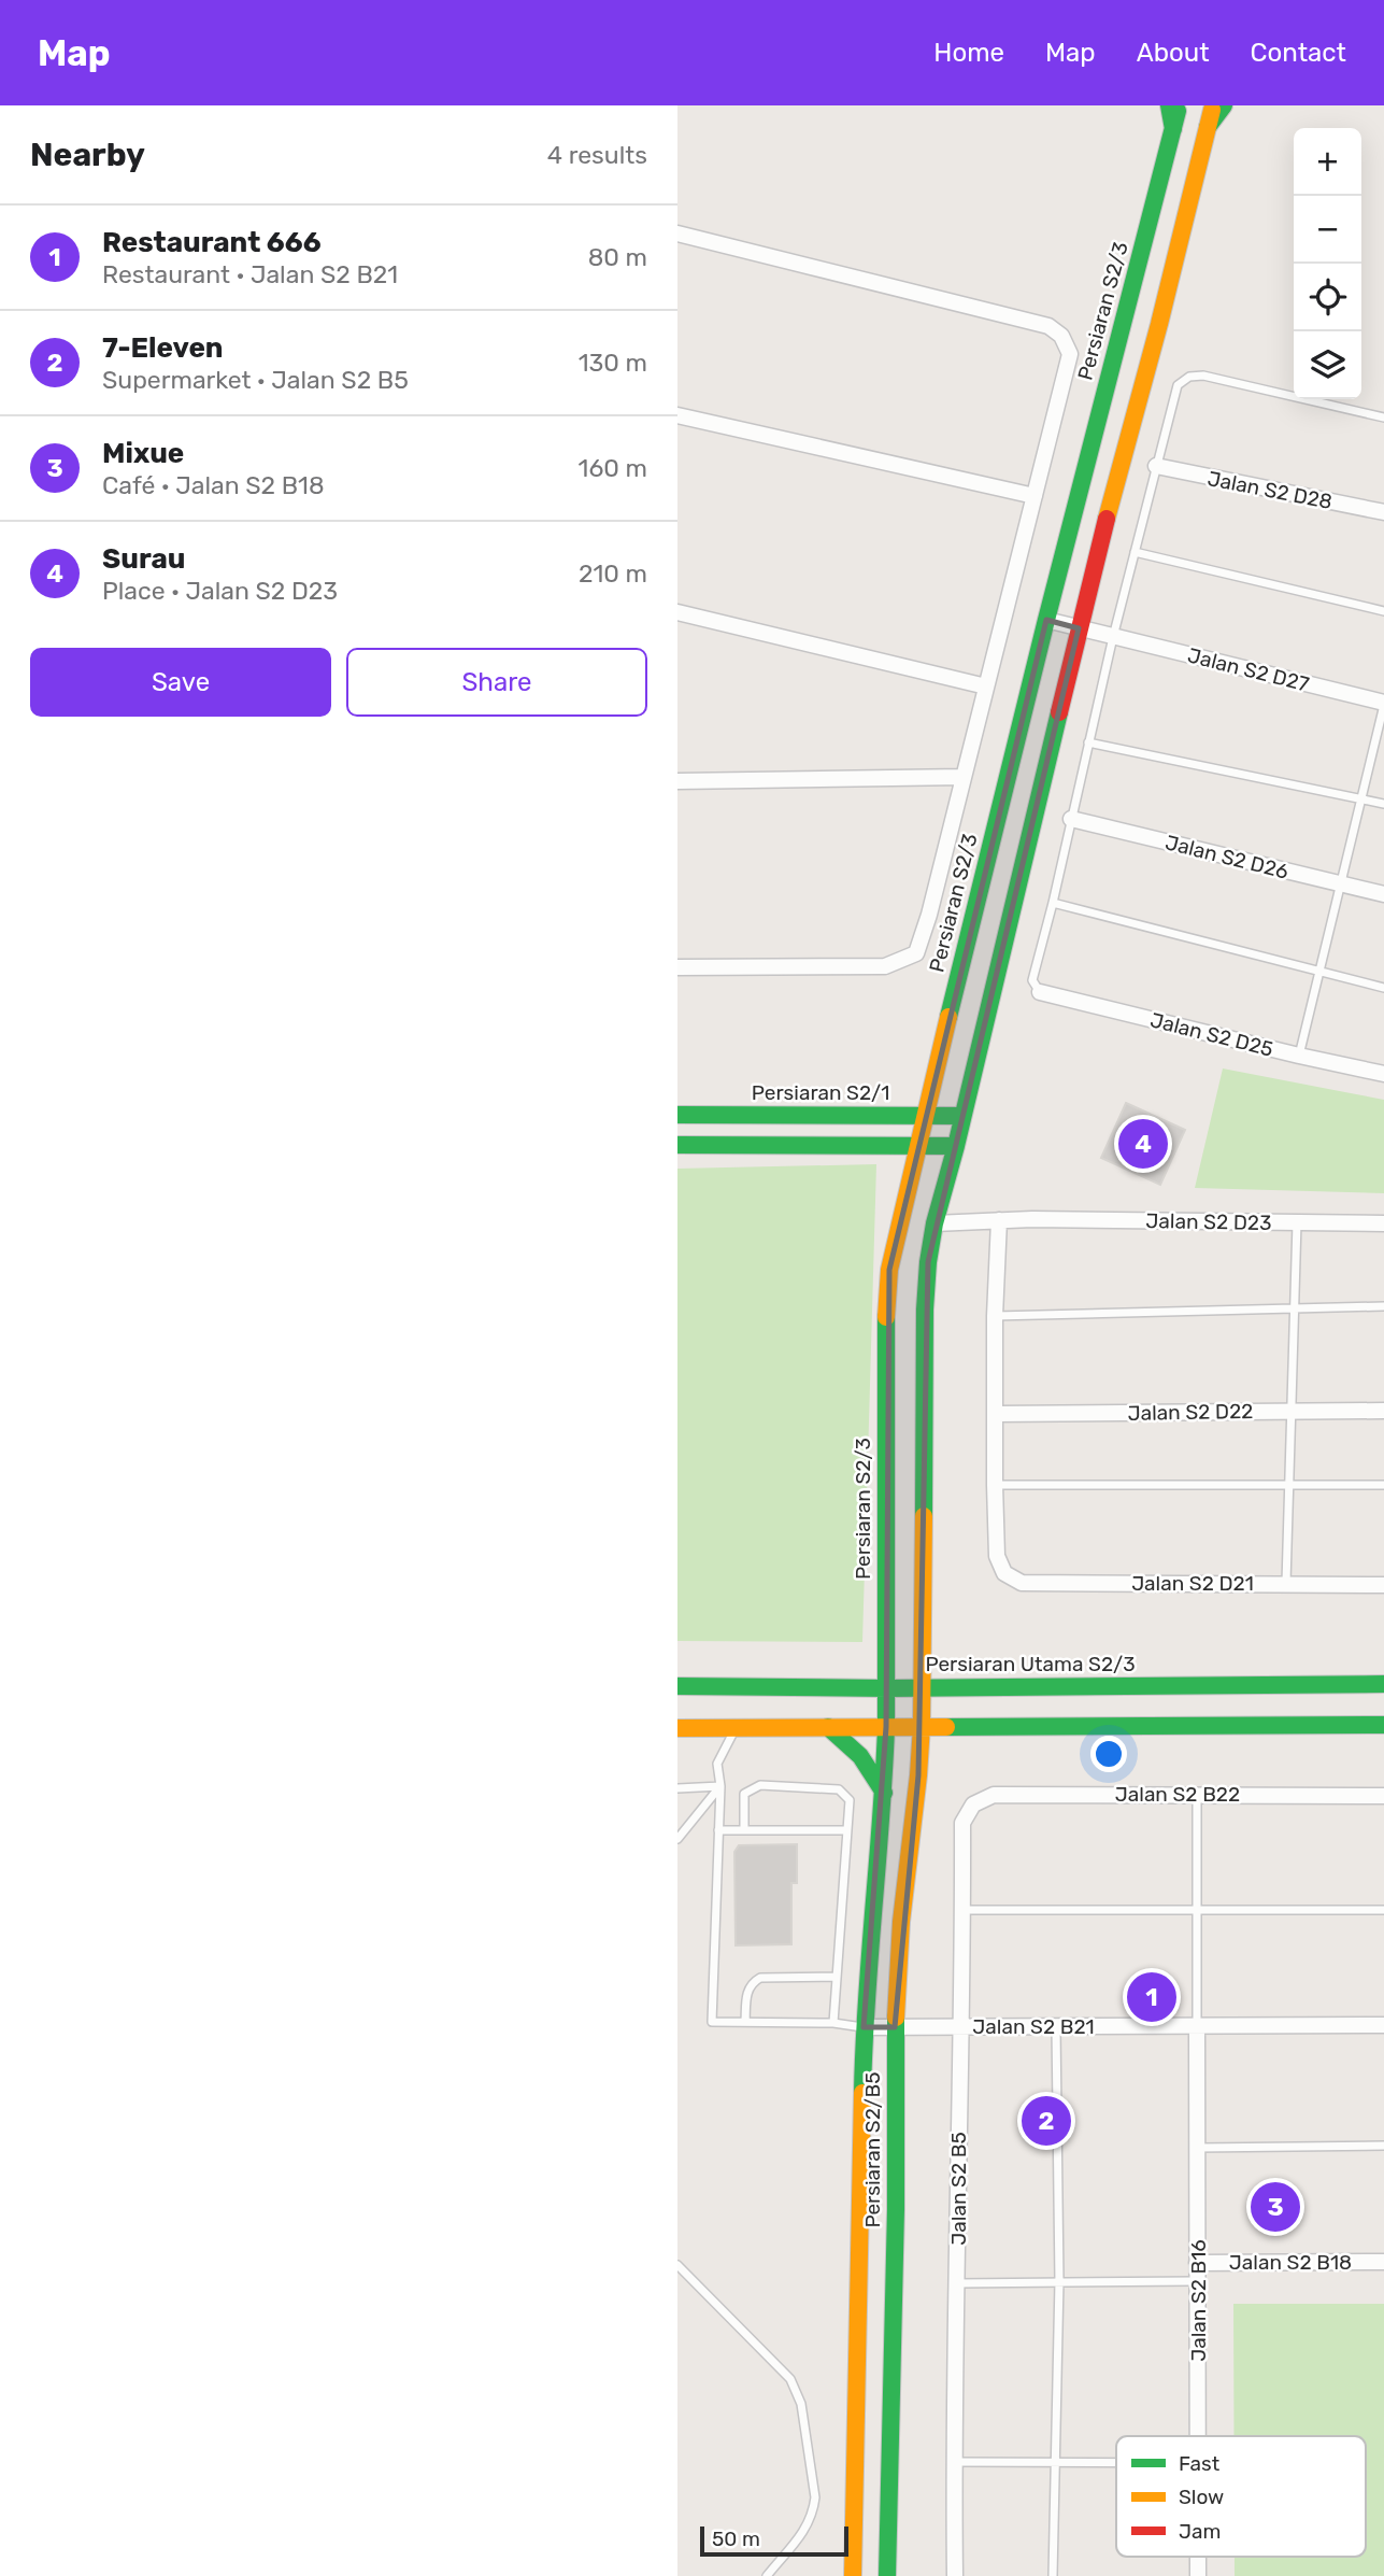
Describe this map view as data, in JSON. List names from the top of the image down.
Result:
{
  "streets": {
    "main road": [
      "Persiaran S2/3",
      "Persiaran S2/1",
      "Persiaran Utama S2/3",
      "Persiaran S2/B5"
    ],
    "street": [
      "Jalan S2 D28",
      "Jalan S2 D27",
      "Jalan S2 D26",
      "Jalan S2 D25",
      "Jalan S2 D23",
      "Jalan S2 D22",
      "Jalan S2 D21",
      "Jalan S2 B22",
      "Jalan S2 B21",
      "Jalan S2 B5",
      "Jalan S2 B18",
      "Jalan S2 B16"
    ]
  },
  "crossings": [
    ["Persiaran S2/3", "Jalan S2 D27"],
    ["Persiaran S2/3", "Persiaran S2/1"],
    ["Persiaran S2/3", "Persiaran Utama S2/3"],
    ["Persiaran S2/3", "Persiaran S2/B5"],
    ["Jalan S2 D27", "Persiaran S2/B5"],
    ["Persiaran S2/1", "Persiaran S2/B5"],
    ["Jalan S2 D23", "Persiaran S2/B5"],
    ["Persiaran Utama S2/3", "Persiaran S2/B5"],
    ["Jalan S2 B22", "Jalan S2 B5"],
    ["Jalan S2 B21", "Persiaran S2/B5"],
    ["Jalan S2 B21", "Jalan S2 B5"],
    ["Jalan S2 B21", "Jalan S2 B16"],
    ["Jalan S2 B18", "Jalan S2 B16"]
  ],
  "legend": ["Fast", "Slow", "Jam"],
  "scale_bar": "50 m",
  "page": {
    "header": "Map",
    "nav": [
      "Home",
      "Map",
      "About",
      "Contact"
    ],
    "heading": ["Nearby", "4 results"],
    "map_buttons": ["+", "−"],
    "list": [
      {
        "mark": "1",
        "name": "Restaurant 666",
        "note": "Restaurant · Jalan S2 B21",
        "value": "80 m"
      },
      {
        "mark": "2",
        "name": "7-Eleven",
        "note": "Supermarket · Jalan S2 B5",
        "value": "130 m"
      },
      {
        "mark": "3",
        "name": "Mixue",
        "note": "Café · Jalan S2 B18",
        "value": "160 m"
      },
      {
        "mark": "4",
        "name": "Surau",
        "note": "Place · Jalan S2 D23",
        "value": "210 m"
      }
    ],
    "buttons": ["Save", "Share"],
    "pins": [
      "4",
      "1",
      "2",
      "3"
    ],
    "scale": "50 m"
  }
}
